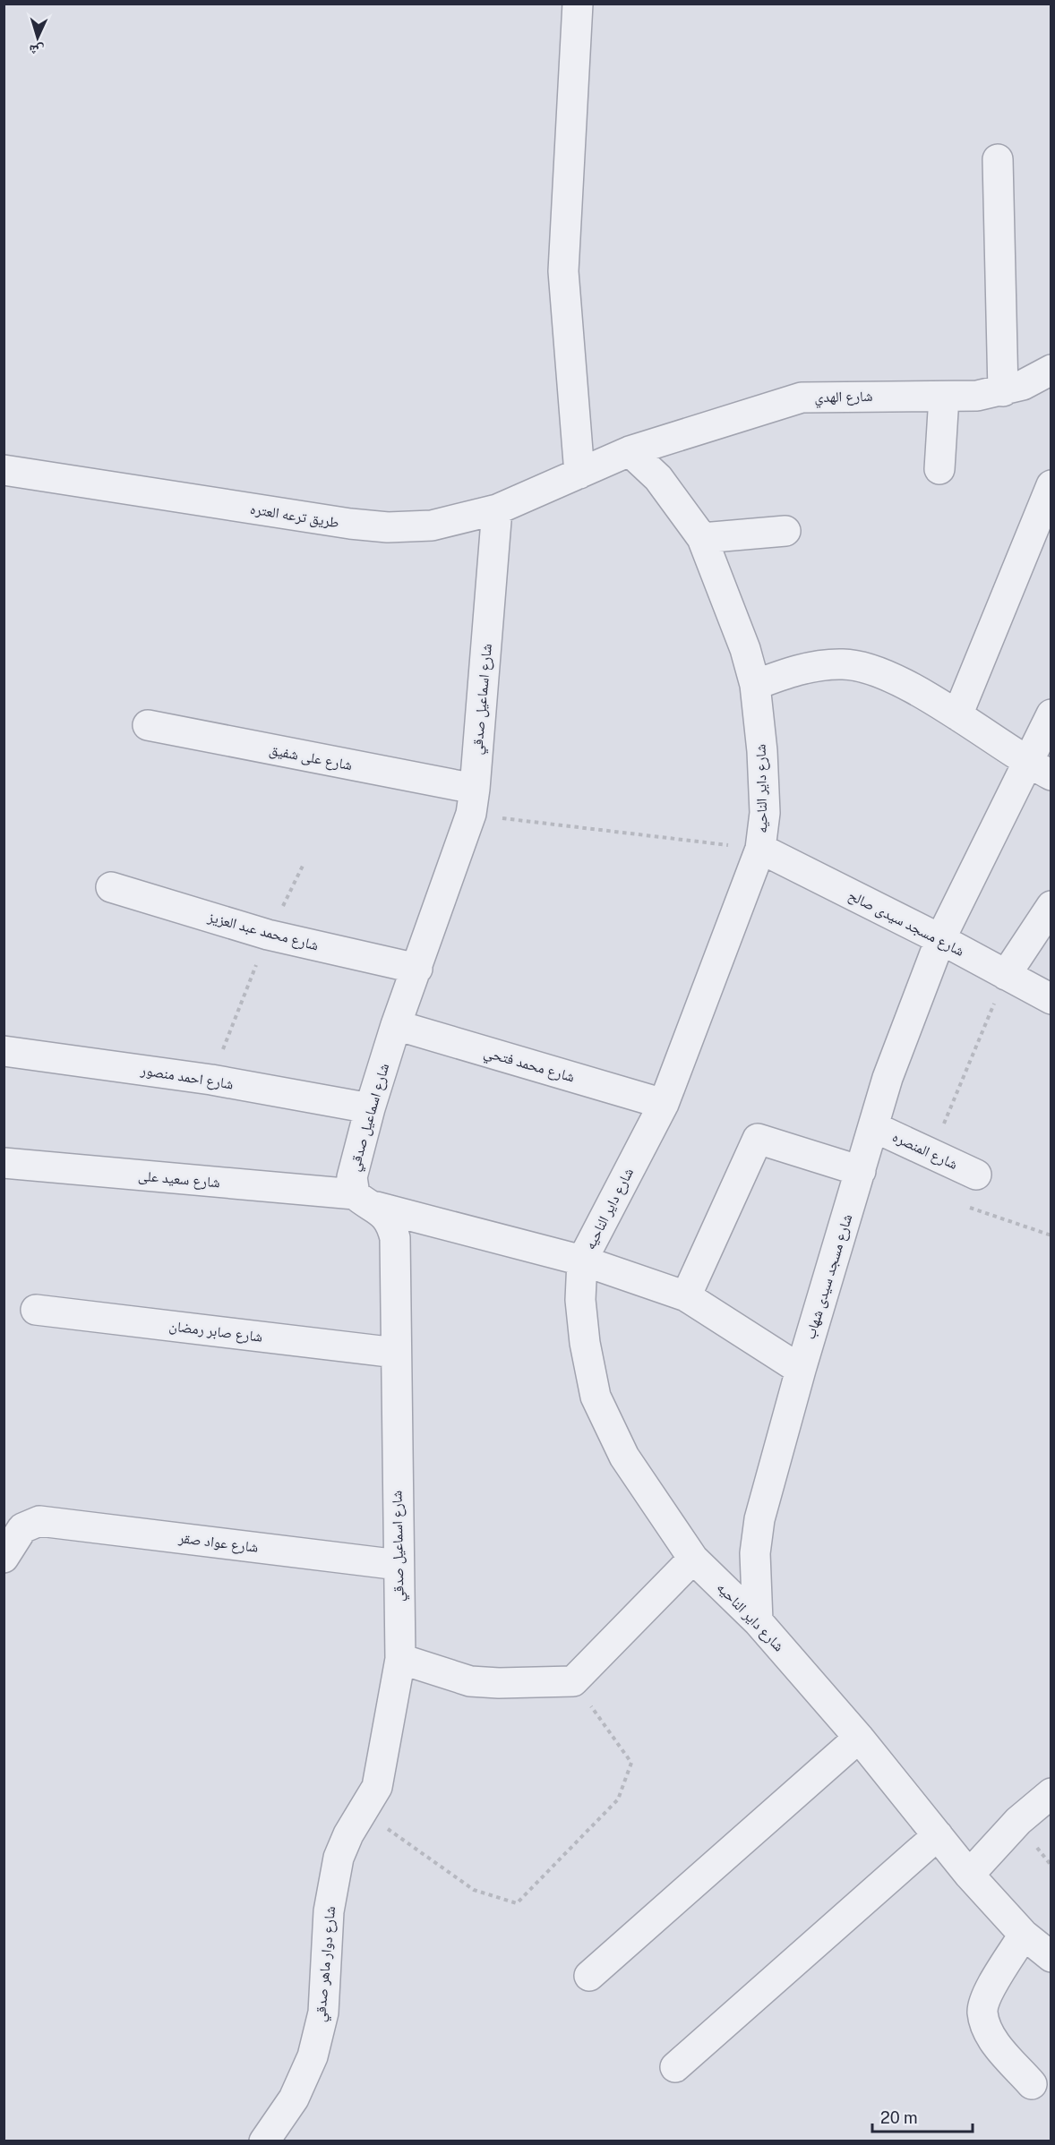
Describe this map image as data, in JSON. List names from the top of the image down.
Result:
{
  "streets": {
    "street": [
      "شارع الهدي",
      "طريق ترعه العتره",
      "شارع اسماعيل صدقي",
      "شارع على شفيق",
      "شارع داير الناحيه",
      "شارع مسجد سيدى صالح",
      "شارع محمد عبد العزيز",
      "شارع محمد فتحي",
      "شارع احمد منصور",
      "شارع المنصره",
      "شارع سعيد على",
      "شارع مسجد سيدى شهاب",
      "شارع صابر رمضان",
      "شارع عواد صقر",
      "شارع دوار ماهر صدقي"
    ]
  },
  "crossings": [
    ["شارع الهدي", "طريق ترعه العتره"],
    ["شارع الهدي", "شارع داير الناحيه"],
    ["طريق ترعه العتره", "شارع اسماعيل صدقي"],
    ["شارع اسماعيل صدقي", "شارع على شفيق"],
    ["شارع اسماعيل صدقي", "شارع محمد عبد العزيز"],
    ["شارع اسماعيل صدقي", "شارع محمد فتحي"],
    ["شارع اسماعيل صدقي", "شارع احمد منصور"],
    ["شارع اسماعيل صدقي", "شارع سعيد على"],
    ["شارع اسماعيل صدقي", "شارع صابر رمضان"],
    ["شارع اسماعيل صدقي", "شارع عواد صقر"],
    ["شارع اسماعيل صدقي", "شارع دوار ماهر صدقي"],
    ["شارع داير الناحيه", "شارع مسجد سيدى صالح"],
    ["شارع داير الناحيه", "شارع محمد فتحي"],
    ["شارع داير الناحيه", "شارع سعيد على"],
    ["شارع داير الناحيه", "شارع مسجد سيدى شهاب"],
    ["شارع مسجد سيدى صالح", "شارع مسجد سيدى شهاب"],
    ["شارع المنصره", "شارع مسجد سيدى شهاب"],
    ["شارع سعيد على", "شارع مسجد سيدى شهاب"]
  ],
  "scale_bar": "20 m",
  "north": "bottom"
}
